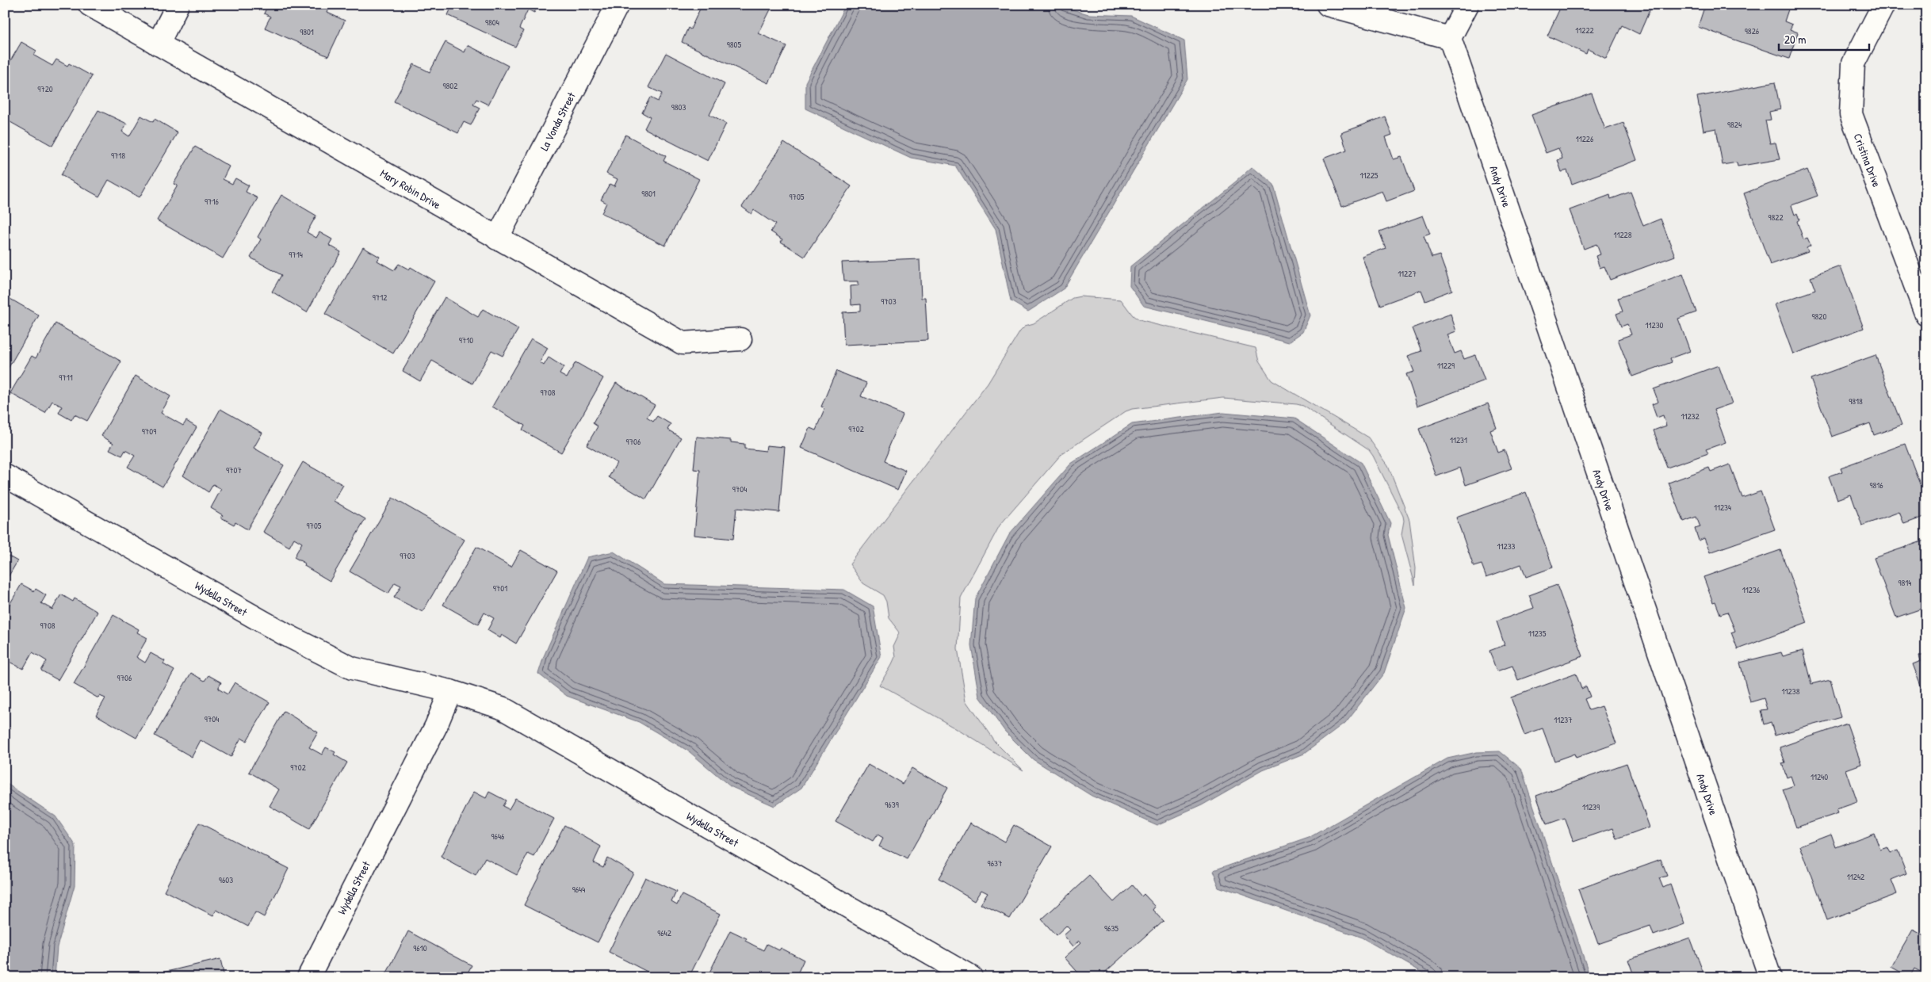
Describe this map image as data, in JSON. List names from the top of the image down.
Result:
{
  "streets": {
    "street": [
      "La Vonda Street",
      "Cristina Drive",
      "Andy Drive",
      "Mary Robin Drive",
      "Wydella Street"
    ]
  },
  "crossings": [
    ["La Vonda Street", "Mary Robin Drive"]
  ],
  "house_numbers": [
    "9804",
    "11222",
    "9826",
    "9801",
    "9805",
    "9802",
    "9720",
    "9803",
    "9824",
    "11226",
    "9718",
    "11225",
    "9801",
    "9705",
    "9716",
    "9822",
    "11228",
    "9714",
    "11227",
    "9712",
    "9703",
    "9820",
    "11230",
    "9710",
    "11229",
    "9711",
    "9708",
    "9818",
    "11232",
    "9702",
    "9709",
    "11231",
    "9706",
    "9707",
    "9816",
    "9704",
    "11234",
    "9705",
    "11233",
    "9703",
    "9814",
    "9701",
    "11236",
    "9708",
    "11235",
    "9706",
    "11238",
    "9704",
    "11237",
    "9702",
    "11240",
    "9639",
    "11239",
    "9646",
    "9637",
    "11242",
    "9603",
    "9644",
    "9635",
    "9642",
    "9610"
  ],
  "scale_bar": "20 m"
}
